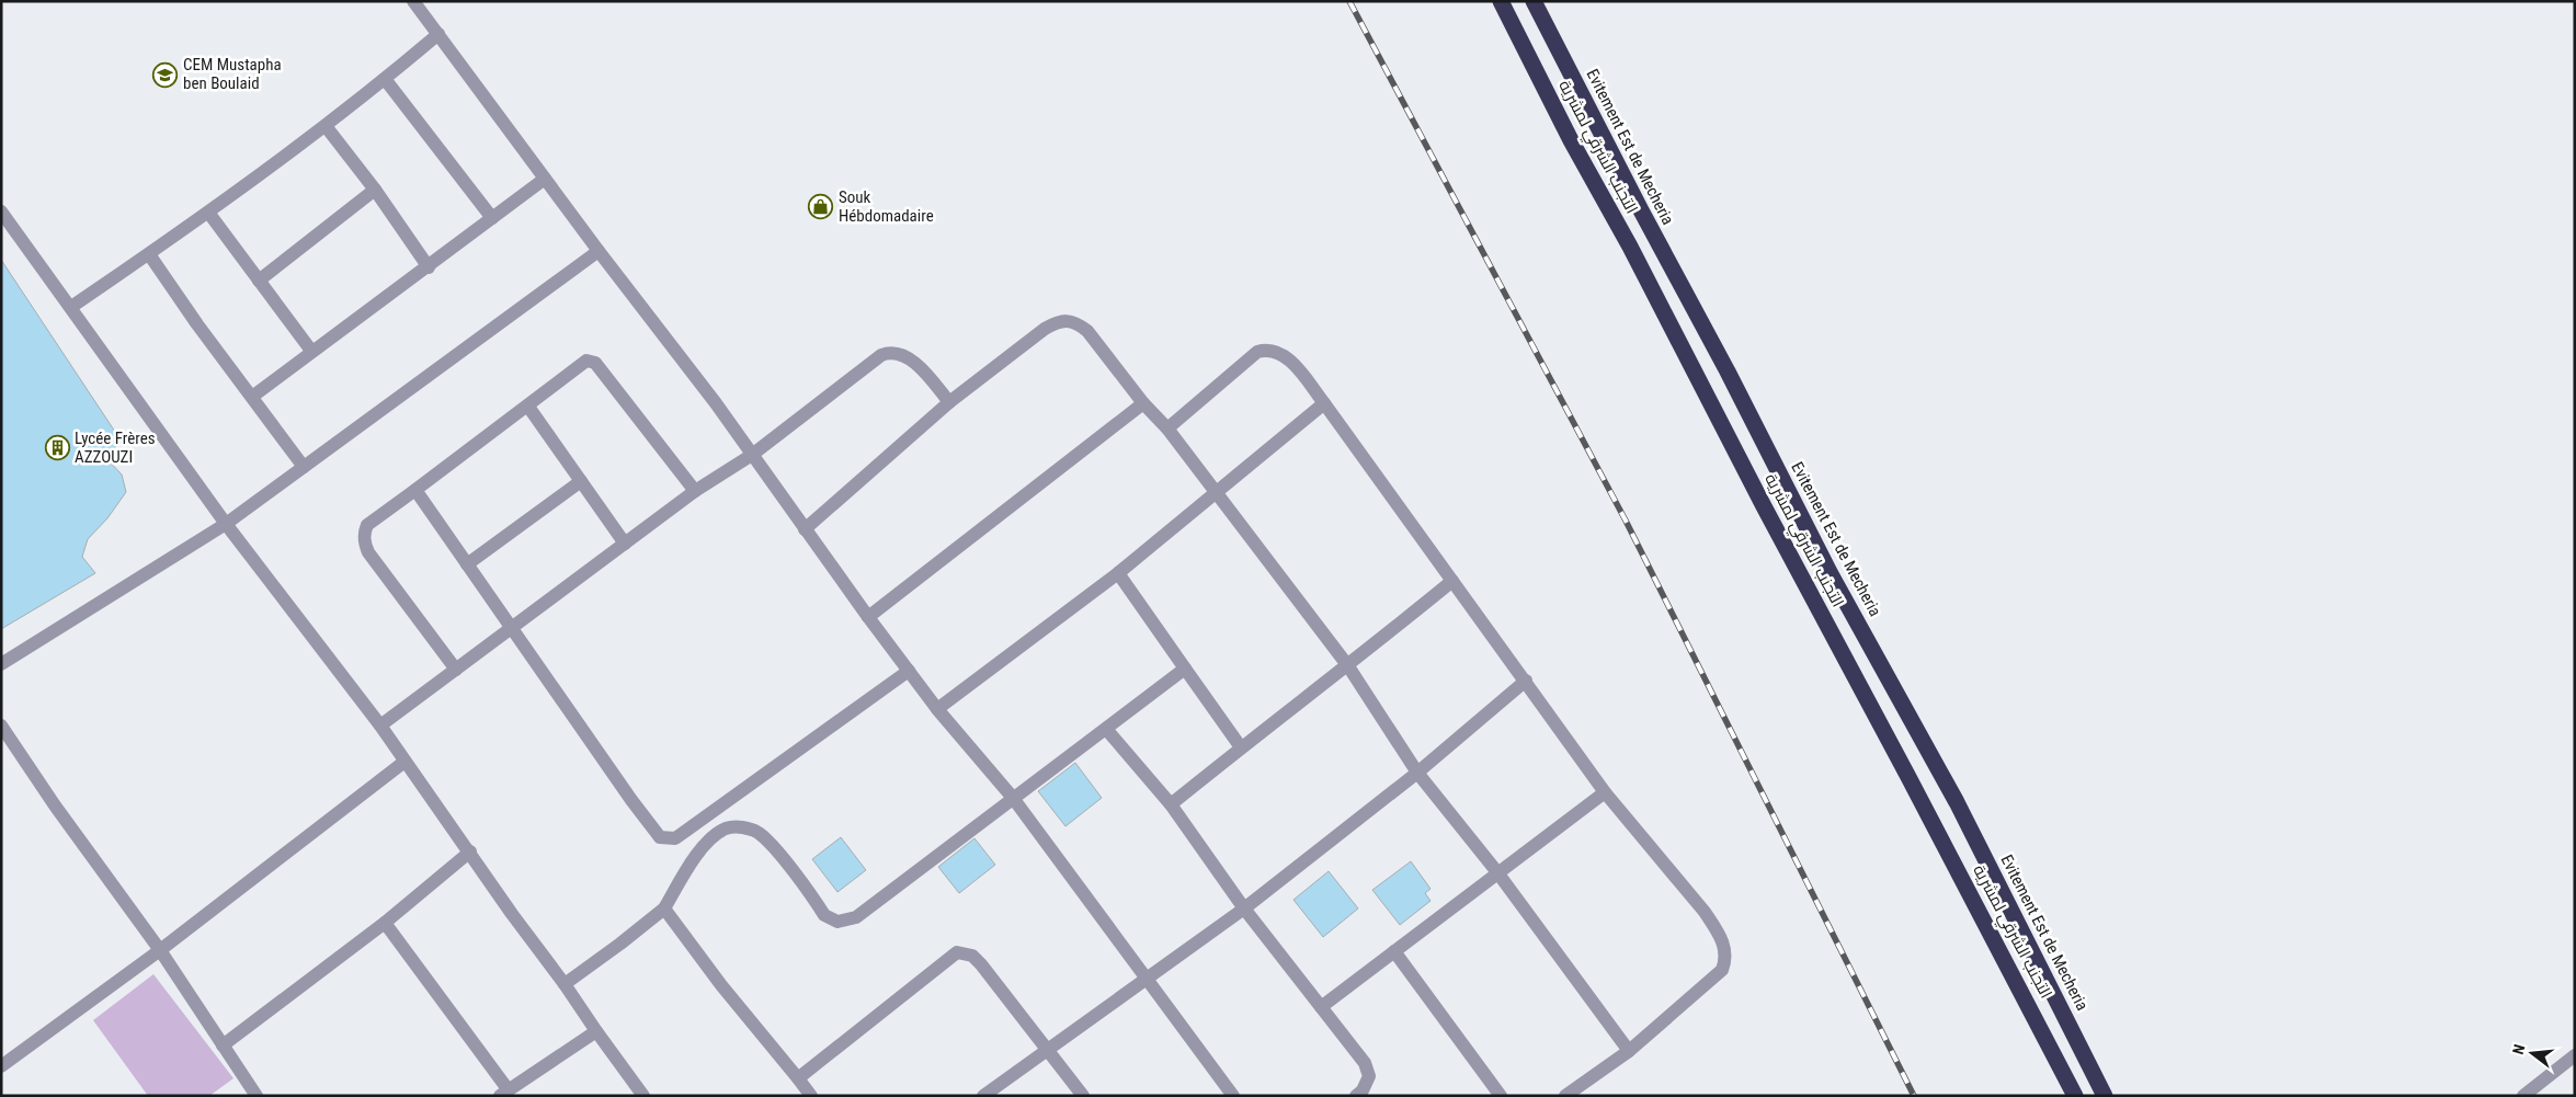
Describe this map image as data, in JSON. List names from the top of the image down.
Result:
{
  "streets": {
    "highway": ["التجنب الشرقي لمشرية", "Evitement Est de Mecheria"]
  },
  "places": {
    "school or university": ["CEM Mustapha ben Boulaid"],
    "shop": ["Souk Hébdomadaire"],
    "building": ["Lycée Frères AZZOUZI"]
  },
  "north": "left"
}
